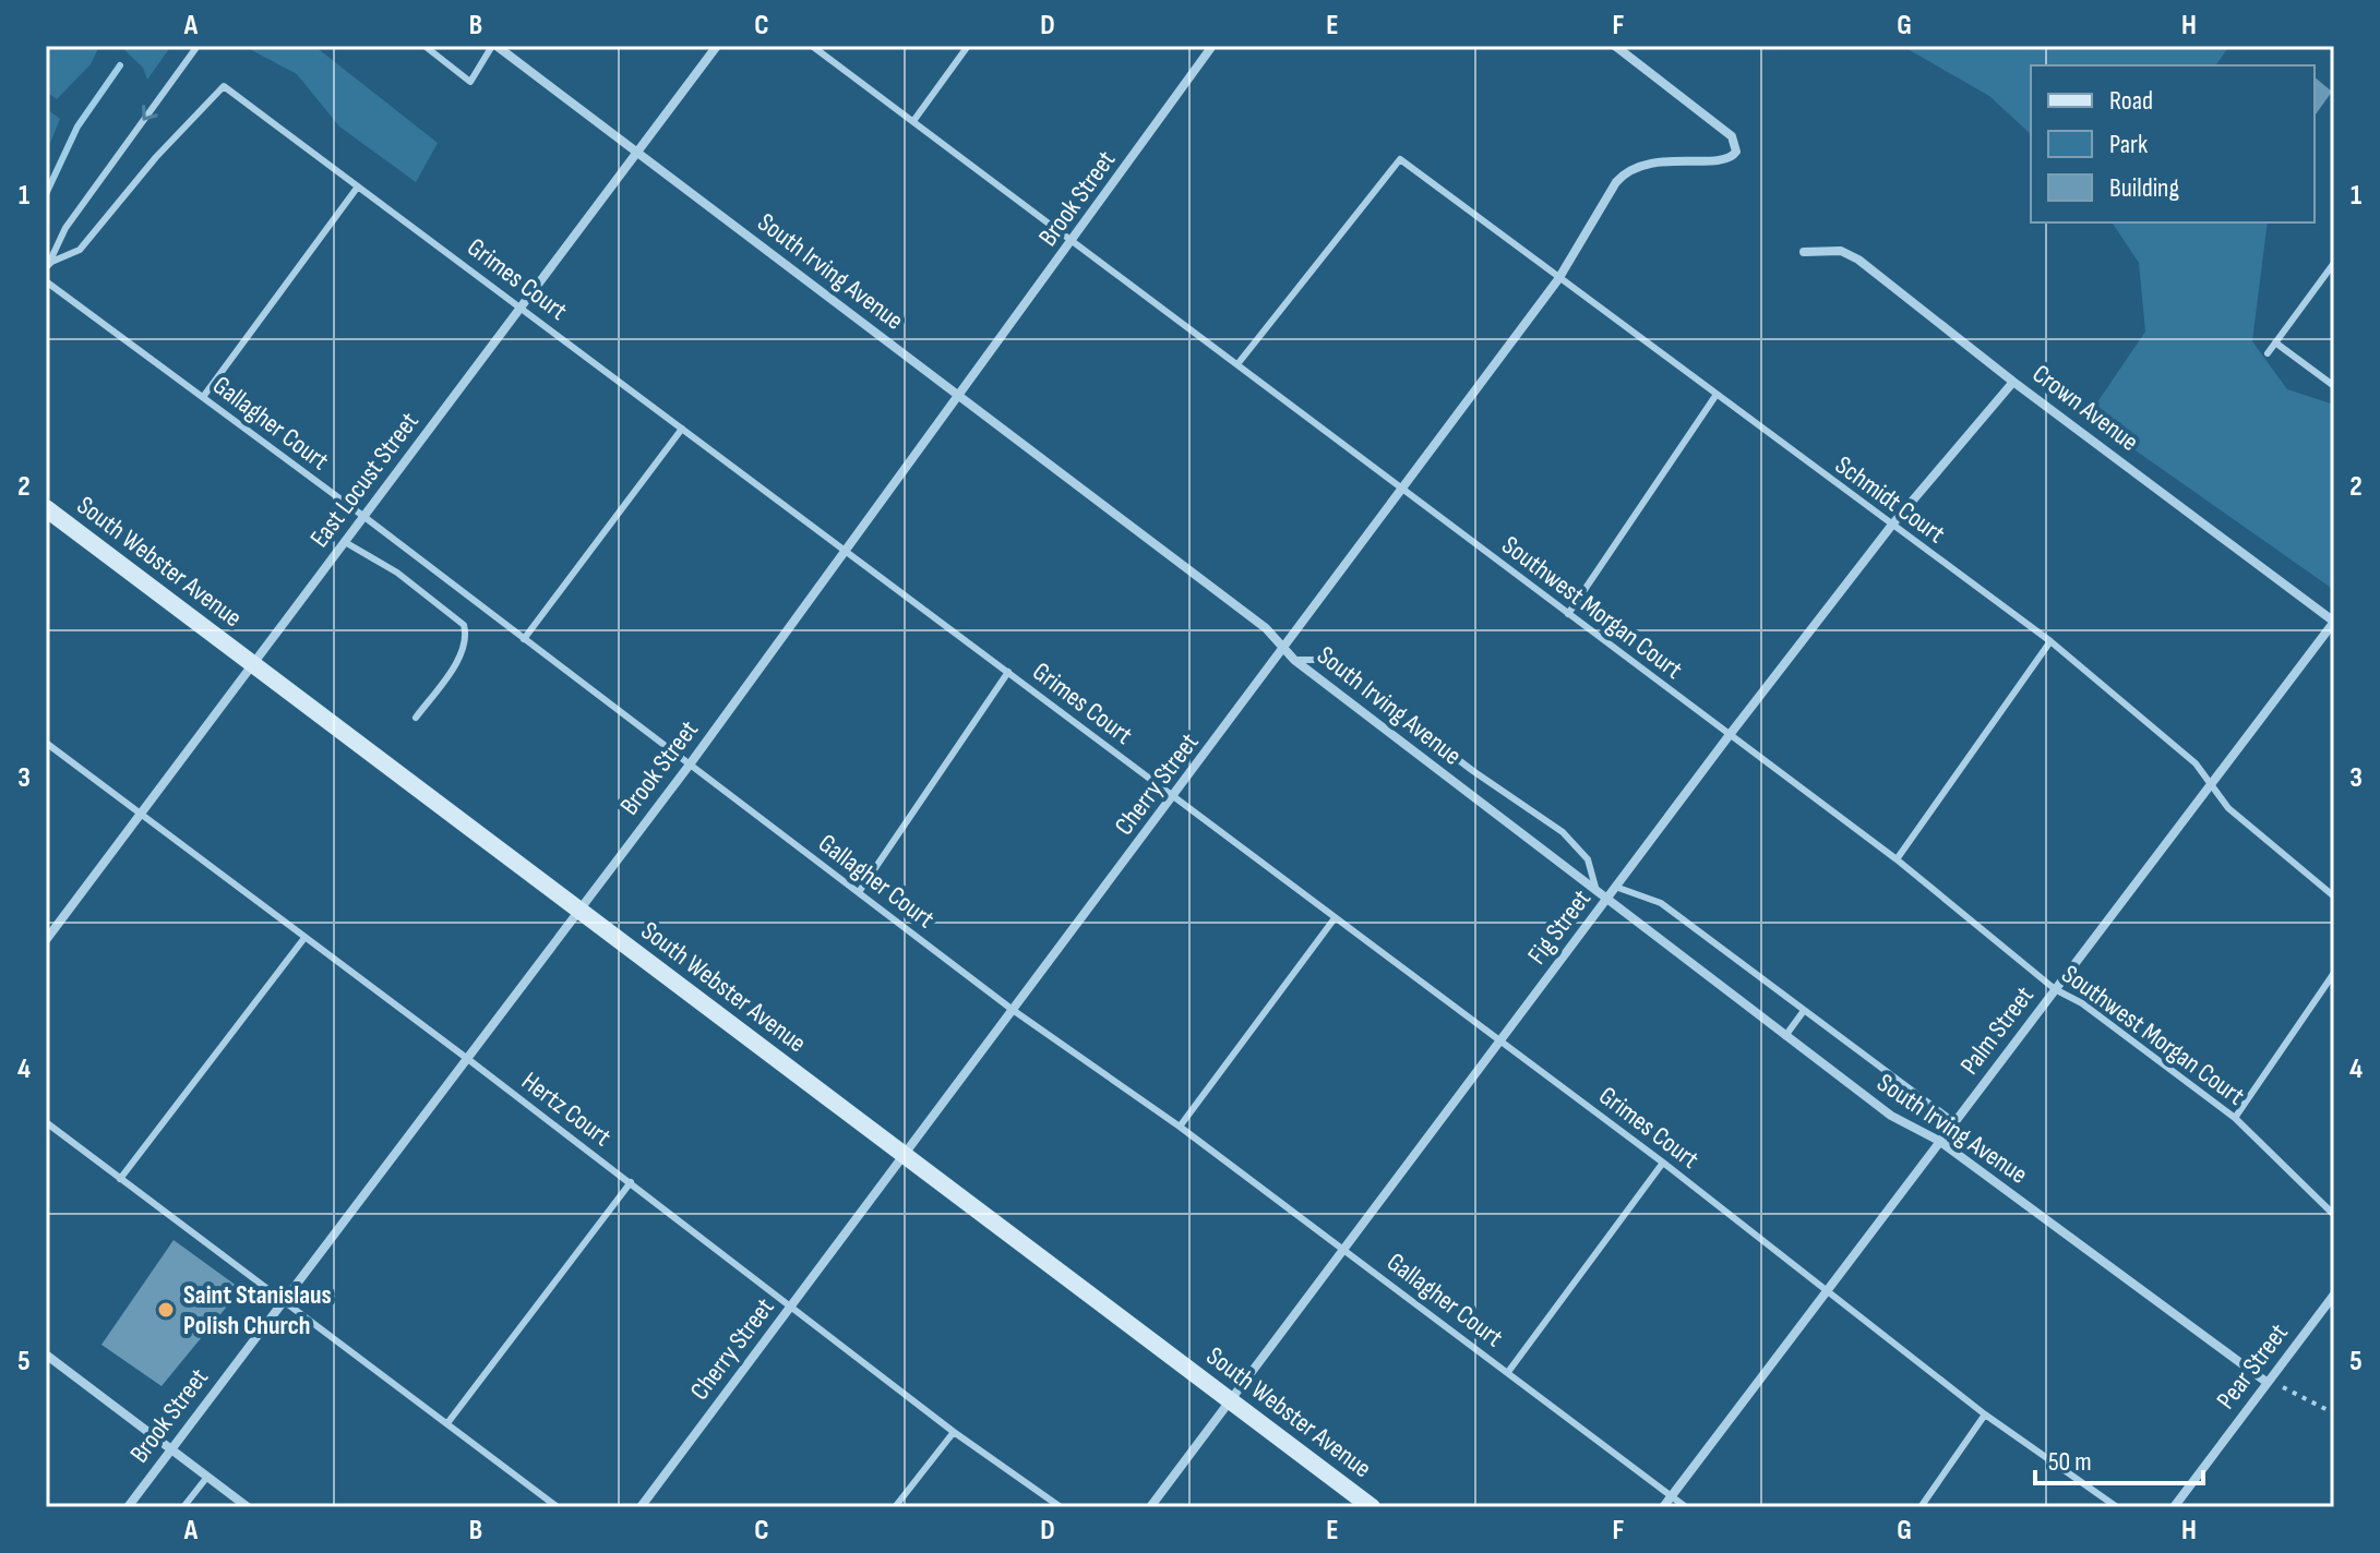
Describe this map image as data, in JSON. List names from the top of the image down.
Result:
{
  "streets": {
    "street": [
      "Brook Street",
      "South Irving Avenue",
      "Crown Avenue",
      "East Locust Street",
      "South Webster Avenue",
      "Cherry Street",
      "Fig Street",
      "Palm Street",
      "Pear Street"
    ],
    "lane": [
      "Grimes Court",
      "Gallagher Court",
      "Schmidt Court",
      "Southwest Morgan Court",
      "Hertz Court"
    ]
  },
  "crossings": [
    ["Brook Street", "South Irving Avenue"],
    ["Brook Street", "Grimes Court"],
    ["Brook Street", "Gallagher Court"],
    ["Brook Street", "South Webster Avenue"],
    ["Brook Street", "Southwest Morgan Court"],
    ["Brook Street", "Hertz Court"],
    ["South Irving Avenue", "East Locust Street"],
    ["South Irving Avenue", "Cherry Street"],
    ["South Irving Avenue", "Fig Street"],
    ["South Irving Avenue", "Palm Street"],
    ["South Irving Avenue", "Pear Street"],
    ["Grimes Court", "East Locust Street"],
    ["Grimes Court", "Cherry Street"],
    ["Grimes Court", "Fig Street"],
    ["Grimes Court", "Palm Street"],
    ["Crown Avenue", "Fig Street"],
    ["Crown Avenue", "Palm Street"],
    ["Gallagher Court", "East Locust Street"],
    ["Gallagher Court", "Cherry Street"],
    ["Gallagher Court", "Fig Street"],
    ["Gallagher Court", "Palm Street"],
    ["East Locust Street", "South Webster Avenue"],
    ["East Locust Street", "Hertz Court"],
    ["Schmidt Court", "Southwest Morgan Court"],
    ["Schmidt Court", "Cherry Street"],
    ["Schmidt Court", "Fig Street"],
    ["Schmidt Court", "Palm Street"],
    ["South Webster Avenue", "Cherry Street"],
    ["South Webster Avenue", "Fig Street"],
    ["Southwest Morgan Court", "Cherry Street"],
    ["Southwest Morgan Court", "Fig Street"],
    ["Southwest Morgan Court", "Palm Street"],
    ["Cherry Street", "Hertz Court"]
  ],
  "places": ["Saint Stanislaus Polish Church"],
  "legend": ["Road", "Park", "Building"],
  "scale_bar": "50 m",
  "grid": {
    "columns": [
      "A",
      "B",
      "C",
      "D",
      "E",
      "F",
      "G",
      "H"
    ],
    "rows": [
      "1",
      "2",
      "3",
      "4",
      "5"
    ]
  }
}
